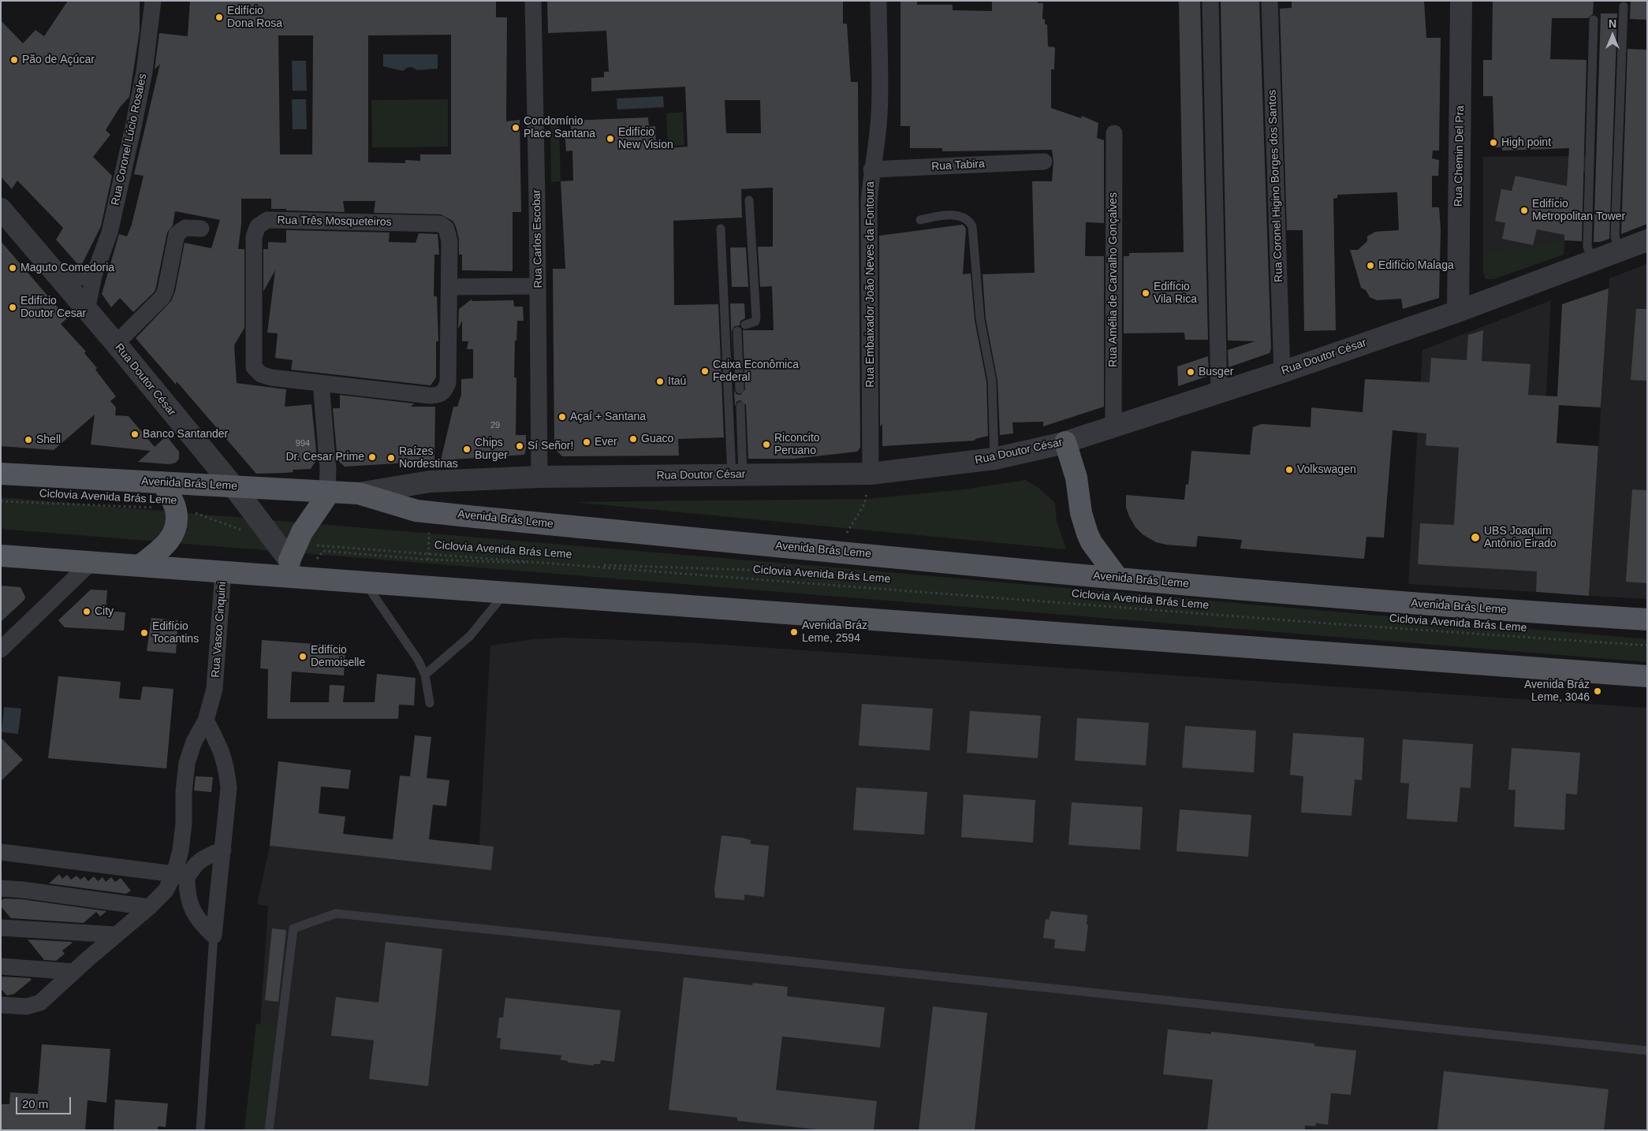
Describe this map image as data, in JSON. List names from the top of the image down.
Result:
{
  "streets": {
    "main road": ["Avenida Brás Leme"],
    "street": [
      "Rua Coronel Lúcio Rosales",
      "Rua Chemin Del Pra",
      "Rua Tabira",
      "Rua Coronel Higino Borges dos Santos",
      "Rua Três Mosqueteiros",
      "Rua Carlos Escobar",
      "Rua Amélia de Carvalho Gonçalves",
      "Rua Embaixador João Neves da Fontoura",
      "Rua Doutor César",
      "Rua Vasco Cinquini"
    ],
    "path": ["Ciclovia Avenida Brás Leme"]
  },
  "crossings": [
    ["Rua Coronel Lúcio Rosales", "Rua Doutor César"],
    ["Rua Chemin Del Pra", "Rua Doutor César"],
    ["Rua Tabira", "Rua Embaixador João Neves da Fontoura"],
    ["Rua Coronel Higino Borges dos Santos", "Rua Doutor César"],
    ["Rua Carlos Escobar", "Rua Doutor César"],
    ["Rua Amélia de Carvalho Gonçalves", "Rua Doutor César"],
    ["Rua Embaixador João Neves da Fontoura", "Rua Doutor César"],
    ["Rua Doutor César", "Avenida Brás Leme"],
    ["Rua Doutor César", "Ciclovia Avenida Brás Leme"]
  ],
  "places": [
    "Edifício Dona Rosa",
    "Pão de Açúcar",
    "Condomínio Place Santana",
    "Edifício New Vision",
    "High point",
    "Edifício Metropolitan Tower",
    "Edifício Malaga",
    "Maguto Comedoria",
    "Edifício Vila Rica",
    "Edifício Doutor Cesar",
    "Caixa Econômica Federal",
    "Busger",
    "Itaú",
    "Açaí + Santana",
    "Banco Santander",
    "Guaco",
    "Shell",
    "Ever",
    "Riconcito Peruano",
    "Sí Señor!",
    "Chips Burger",
    "Dr. Cesar Prime",
    "Raízes Nordestinas",
    "Volkswagen",
    "UBS Joaquim Antônio Eirado",
    "City",
    "Avenida Bráz Leme, 2594",
    "Edifício Tocantins",
    "Edifício Demoiselle",
    "Avenida Bráz Leme, 3046"
  ],
  "house_numbers": ["29", "994"],
  "scale_bar": "20 m",
  "north": "top"
}
